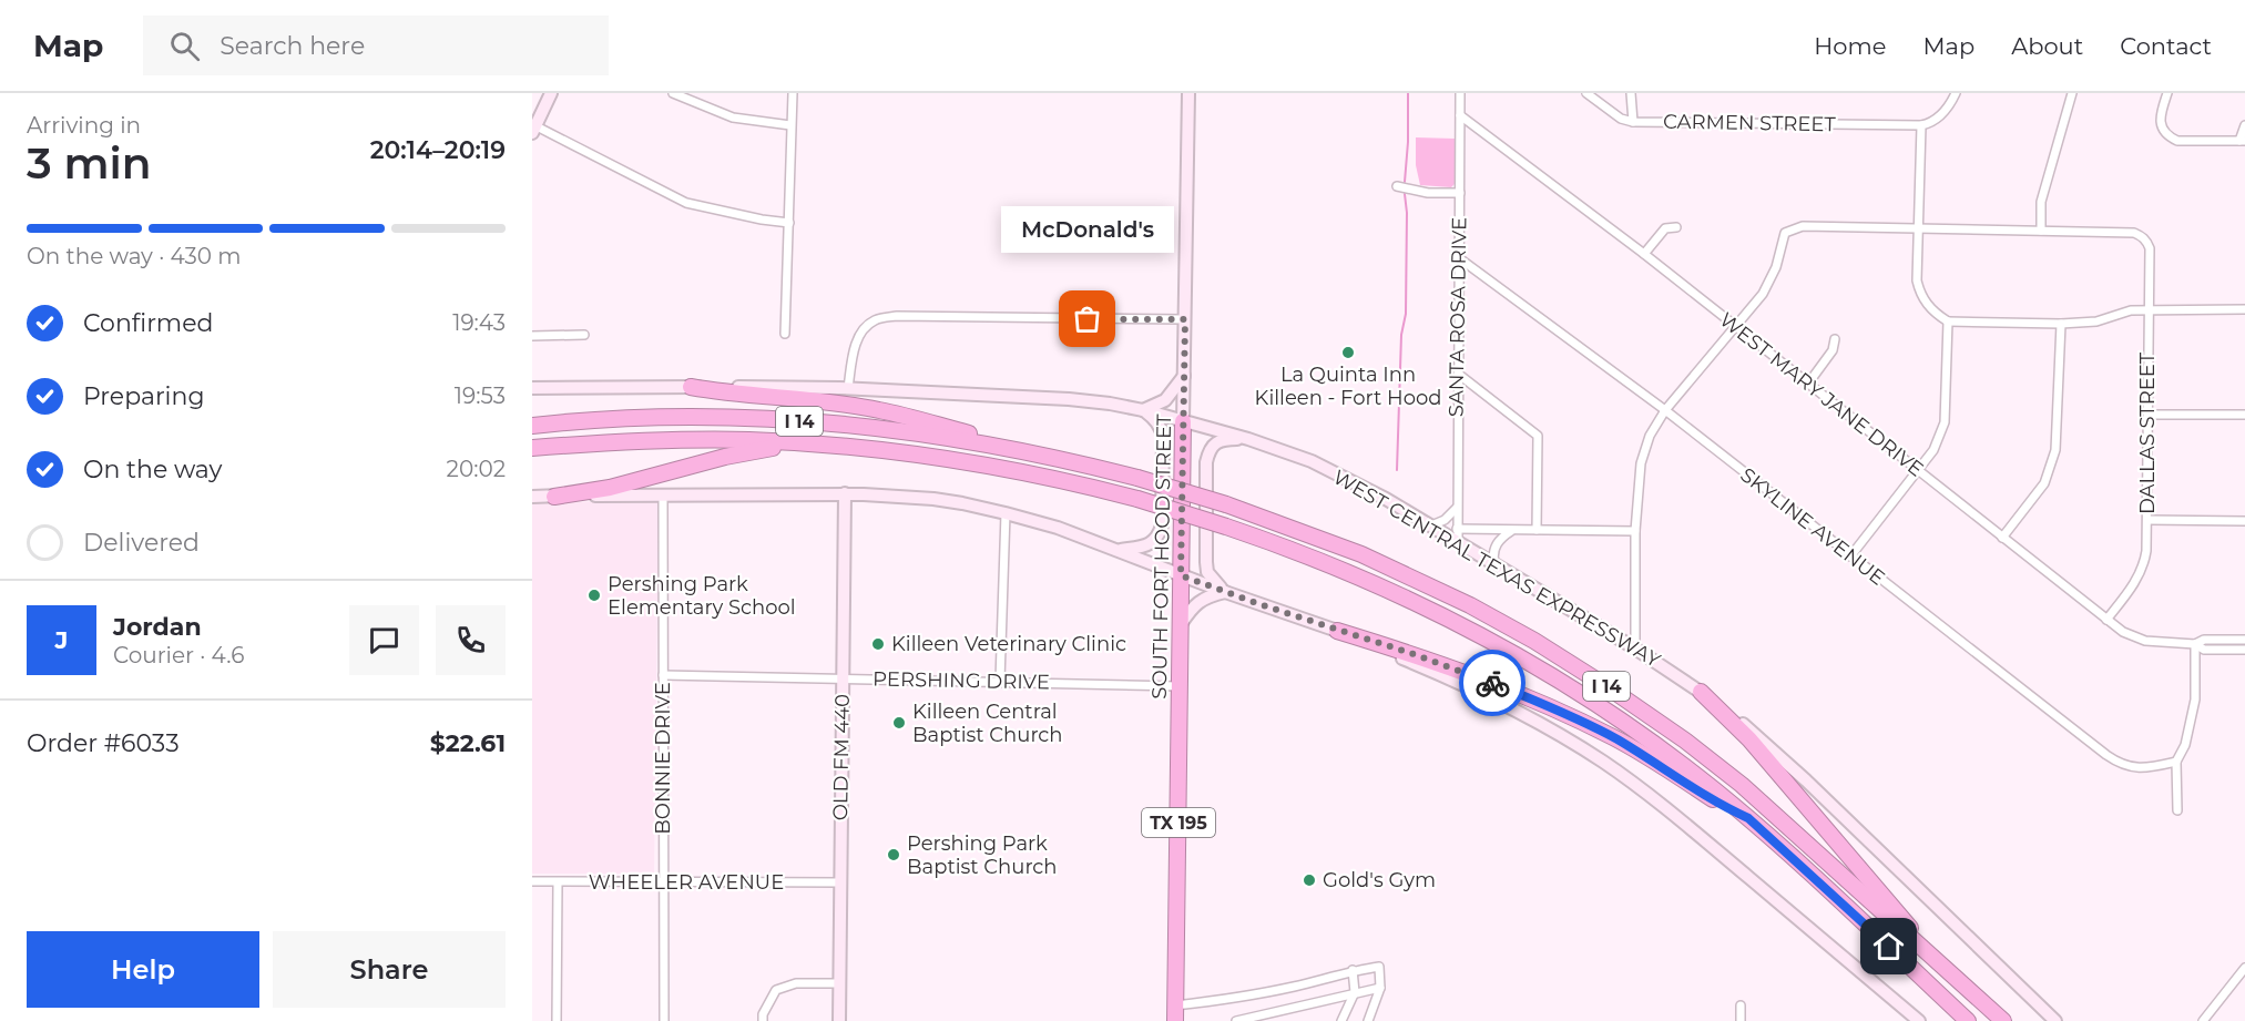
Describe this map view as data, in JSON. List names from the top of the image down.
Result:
{
  "streets": {
    "highway": ["I 14", "SOUTH FORT HOOD STREET", "TX 195"],
    "main road": ["WEST CENTRAL TEXAS EXPRESSWAY", "OLD FM 440"],
    "street": [
      "CARMEN STREET",
      "SANTA ROSA DRIVE",
      "WEST MARY JANE DRIVE",
      "DALLAS STREET",
      "SKYLINE AVENUE",
      "PERSHING DRIVE",
      "BONNIE DRIVE",
      "WHEELER AVENUE"
    ]
  },
  "crossings": [
    ["SANTA ROSA DRIVE", "WEST MARY JANE DRIVE"],
    ["SANTA ROSA DRIVE", "SKYLINE AVENUE"],
    ["SANTA ROSA DRIVE", "WEST CENTRAL TEXAS EXPRESSWAY"],
    ["WEST MARY JANE DRIVE", "DALLAS STREET"],
    ["SOUTH FORT HOOD STREET", "WEST CENTRAL TEXAS EXPRESSWAY"],
    ["SOUTH FORT HOOD STREET", "PERSHING DRIVE"],
    ["PERSHING DRIVE", "OLD FM 440"],
    ["PERSHING DRIVE", "BONNIE DRIVE"],
    ["OLD FM 440", "WHEELER AVENUE"],
    ["BONNIE DRIVE", "WHEELER AVENUE"]
  ],
  "places": [
    "McDonald's",
    "La Quinta Inn Killeen - Fort Hood",
    "Pershing Park Elementary School",
    "Killeen Veterinary Clinic",
    "Killeen Central Baptist Church",
    "Pershing Park Baptist Church",
    "Gold's Gym"
  ],
  "page": {
    "header": "Map",
    "search": "Search here",
    "nav": [
      "Home",
      "Map",
      "About",
      "Contact"
    ],
    "heading": ["3 min", "Arriving in", "20:14–20:19"],
    "panel": [
      "Jordan",
      "Courier · 4.6",
      "Order #6033",
      "$22.61"
    ],
    "bar": "On the way · 430 m",
    "bubble": "McDonald's",
    "list": [
      ["Confirmed", "19:43"],
      ["Preparing", "19:53"],
      ["On the way", "20:02"],
      "Delivered"
    ],
    "round": "J",
    "buttons": ["Help", "Share"]
  }
}
